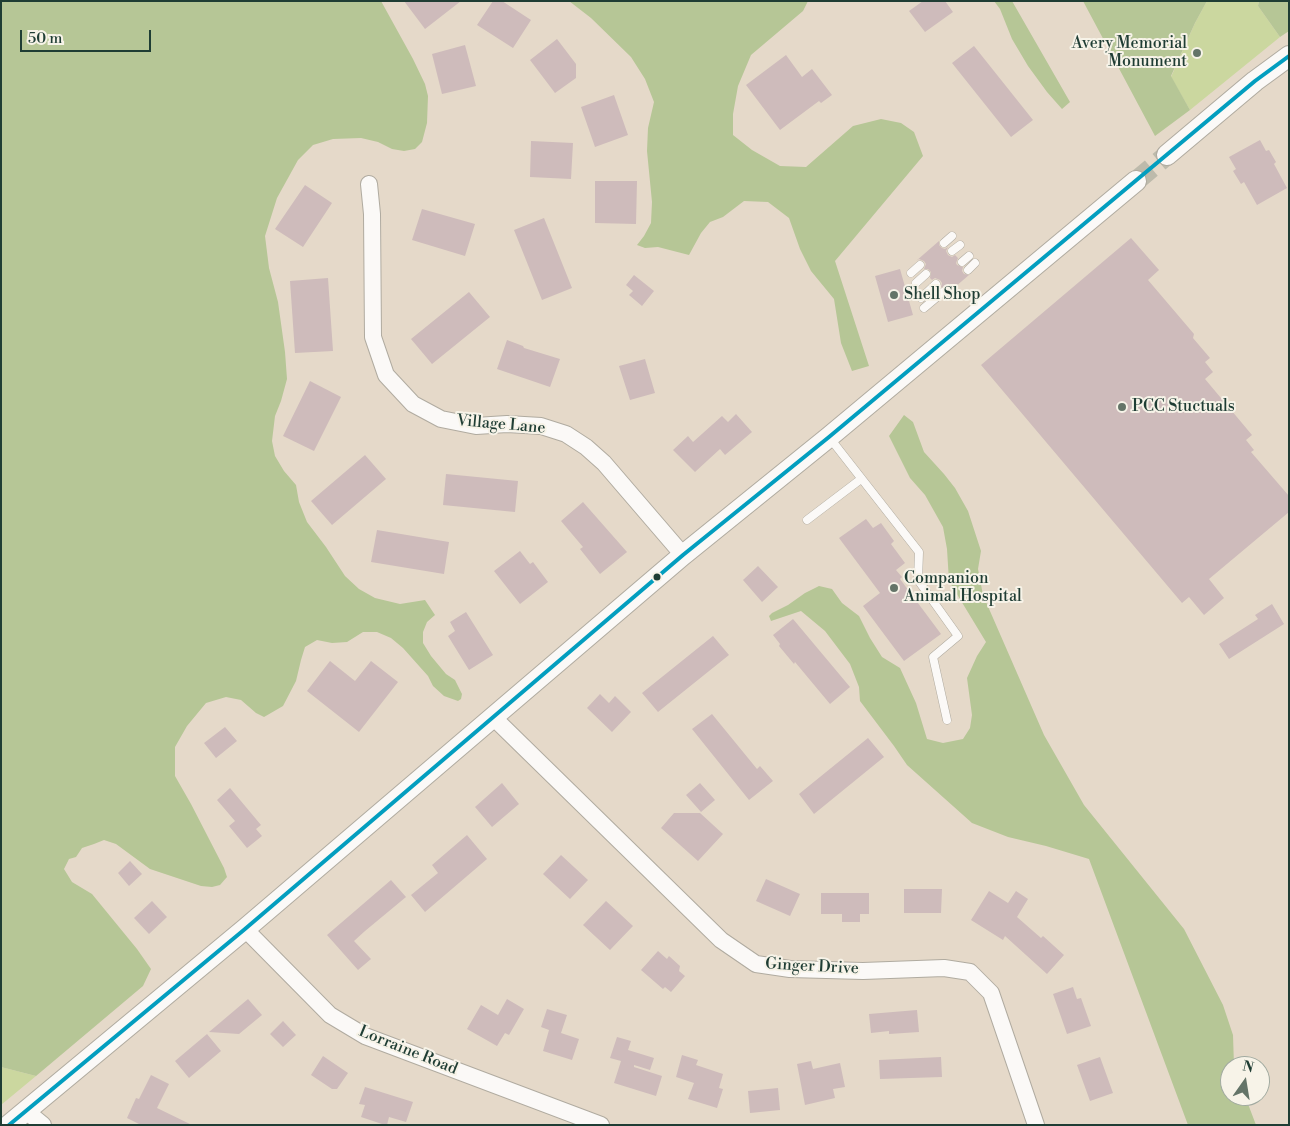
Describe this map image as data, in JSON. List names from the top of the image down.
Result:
{
  "streets": {
    "street": ["Village Lane", "Ginger Drive", "Lorraine Road"]
  },
  "places": [
    "Avery Memorial Monument",
    "Shell Shop",
    "PCC Stuctuals",
    "Companion Animal Hospital"
  ],
  "scale_bar": "50 m",
  "north": "top"
}
